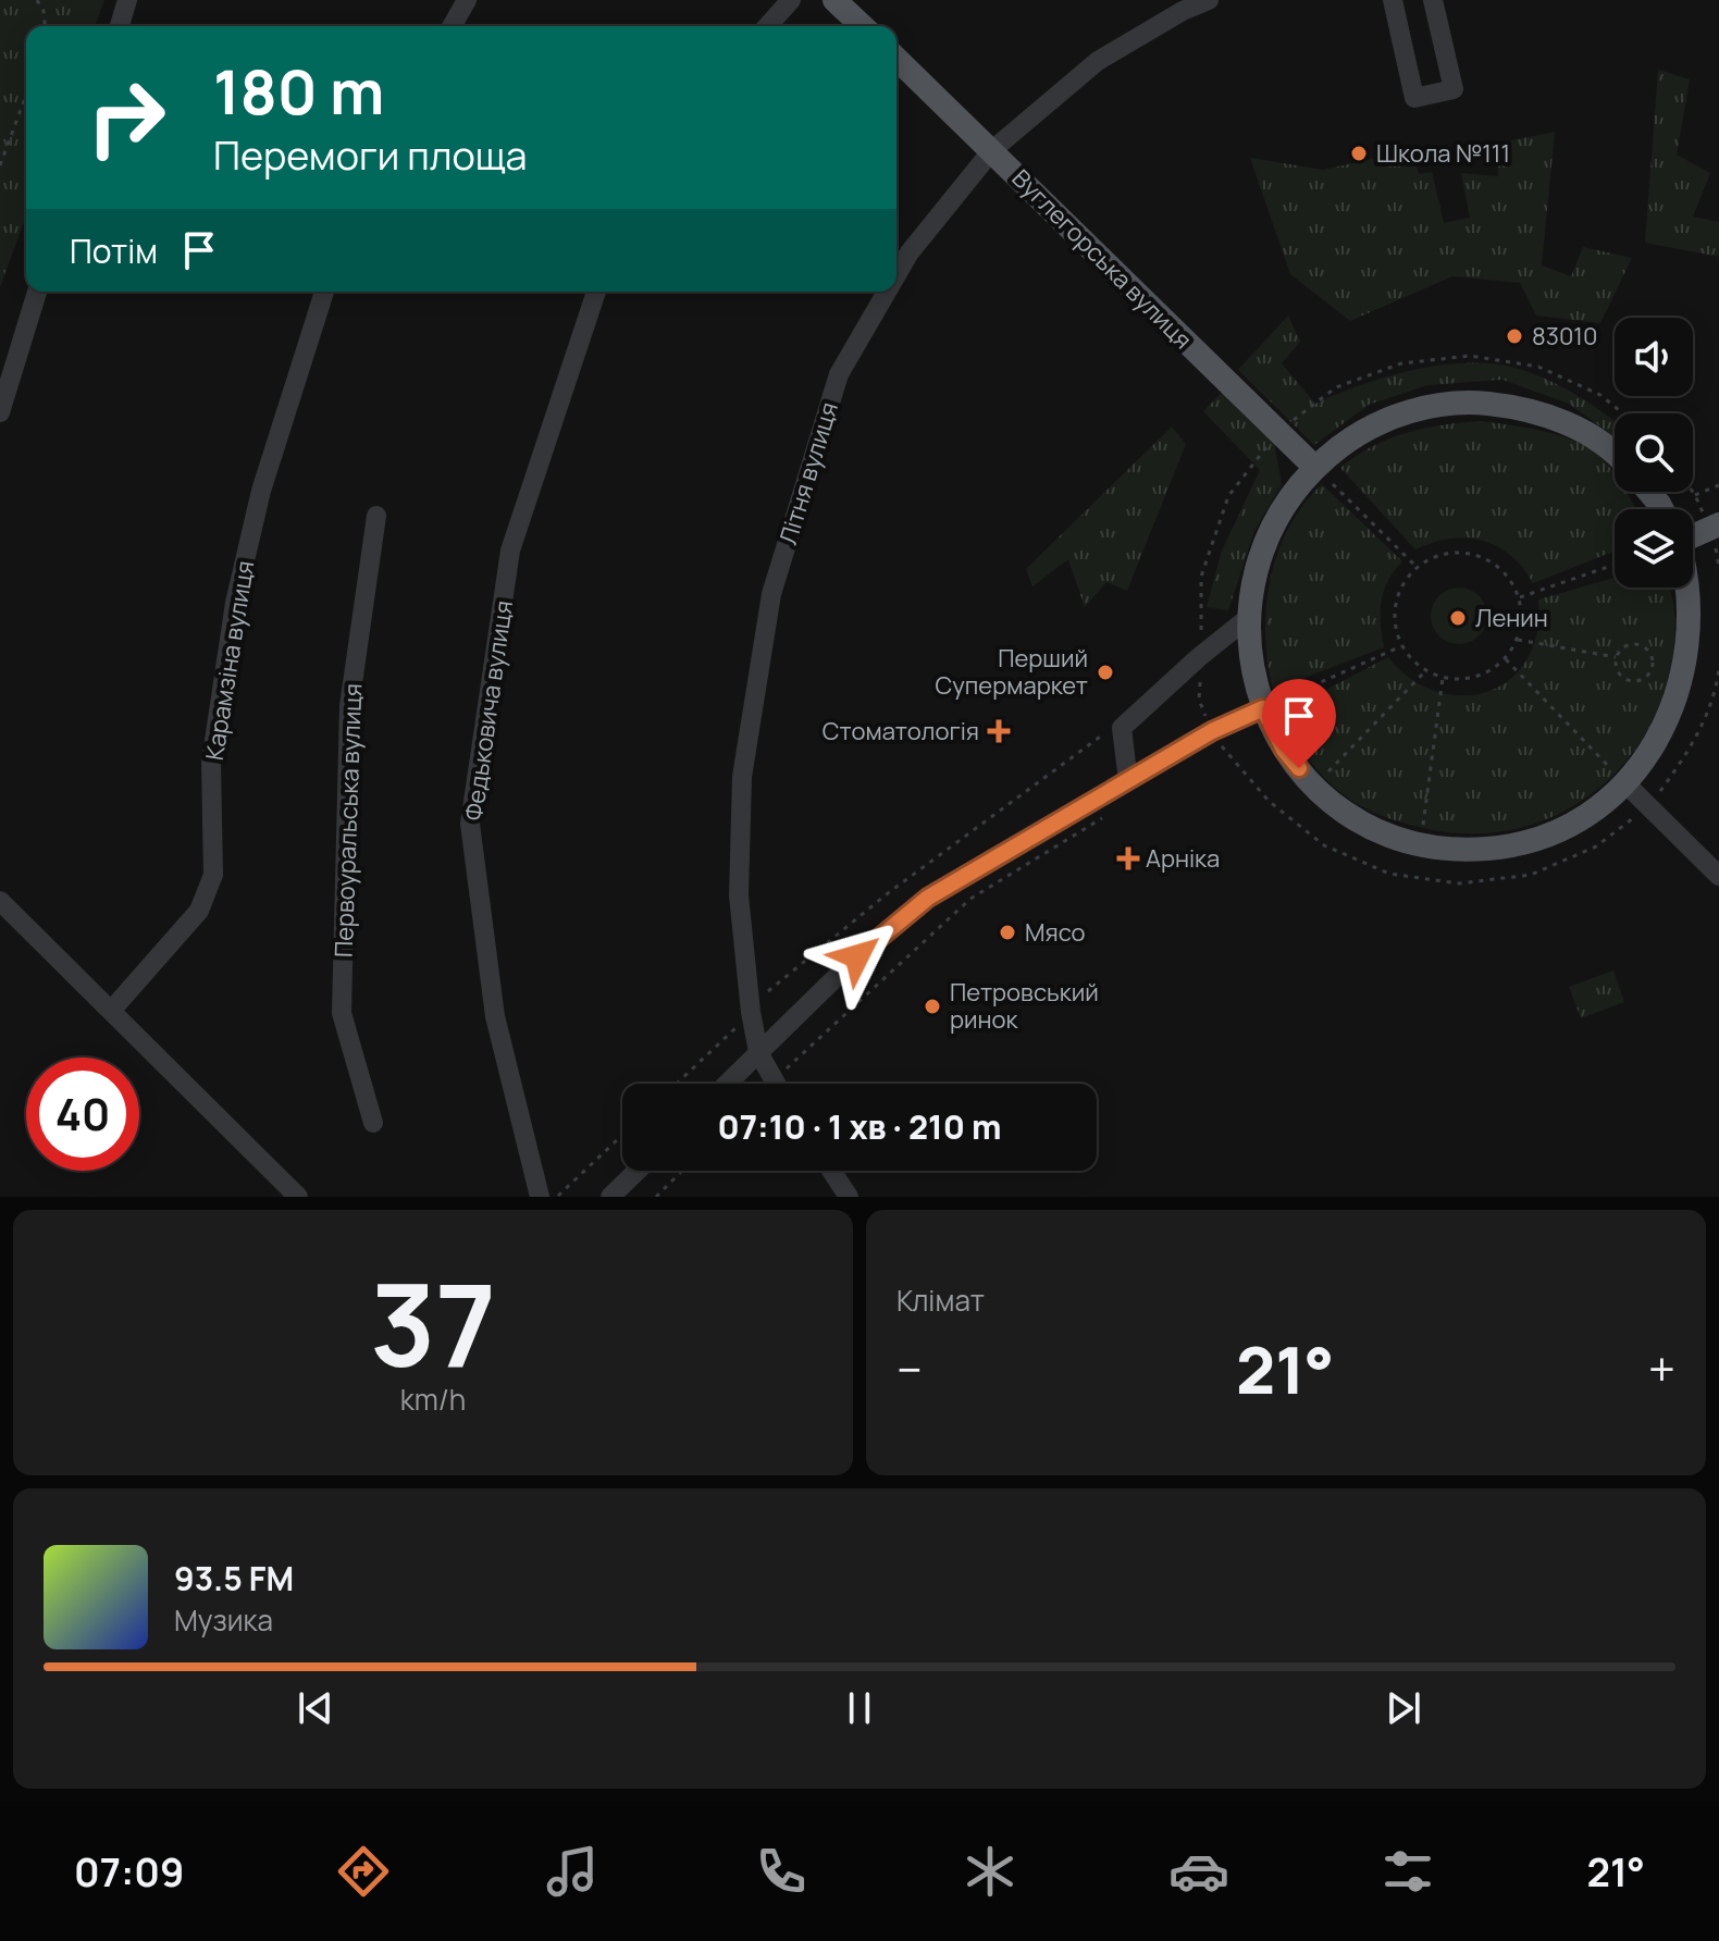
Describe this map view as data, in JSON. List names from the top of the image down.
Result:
{
  "streets": {
    "main road": ["Вуглегорська вулиця"],
    "street": [
      "Літня вулиця",
      "Карамзіна вулиця",
      "Федьковича вулиця",
      "Первоуральська вулиця"
    ]
  },
  "crossings": [
    ["Вуглегорська вулиця", "Літня вулиця"]
  ],
  "places": {
    "other": [
      "Школа №111",
      "83010",
      "Ленин",
      "Перший Супермаркет",
      "Мясо",
      "Петровський ринок"
    ],
    "health": ["Стоматологія", "Арніка"]
  },
  "page": {
    "turn": ["180 m", "Перемоги площа"],
    "then": "Потім",
    "limit": "40",
    "trip": "07:10 · 1 хв · 210 m",
    "tile": [
      ["37", "km/h"],
      "Клімат"
    ],
    "heat": ["−", "21°", "+"],
    "song": ["93.5 FM", "Музика"],
    "tabs": ["07:09", "21°"]
  }
}
